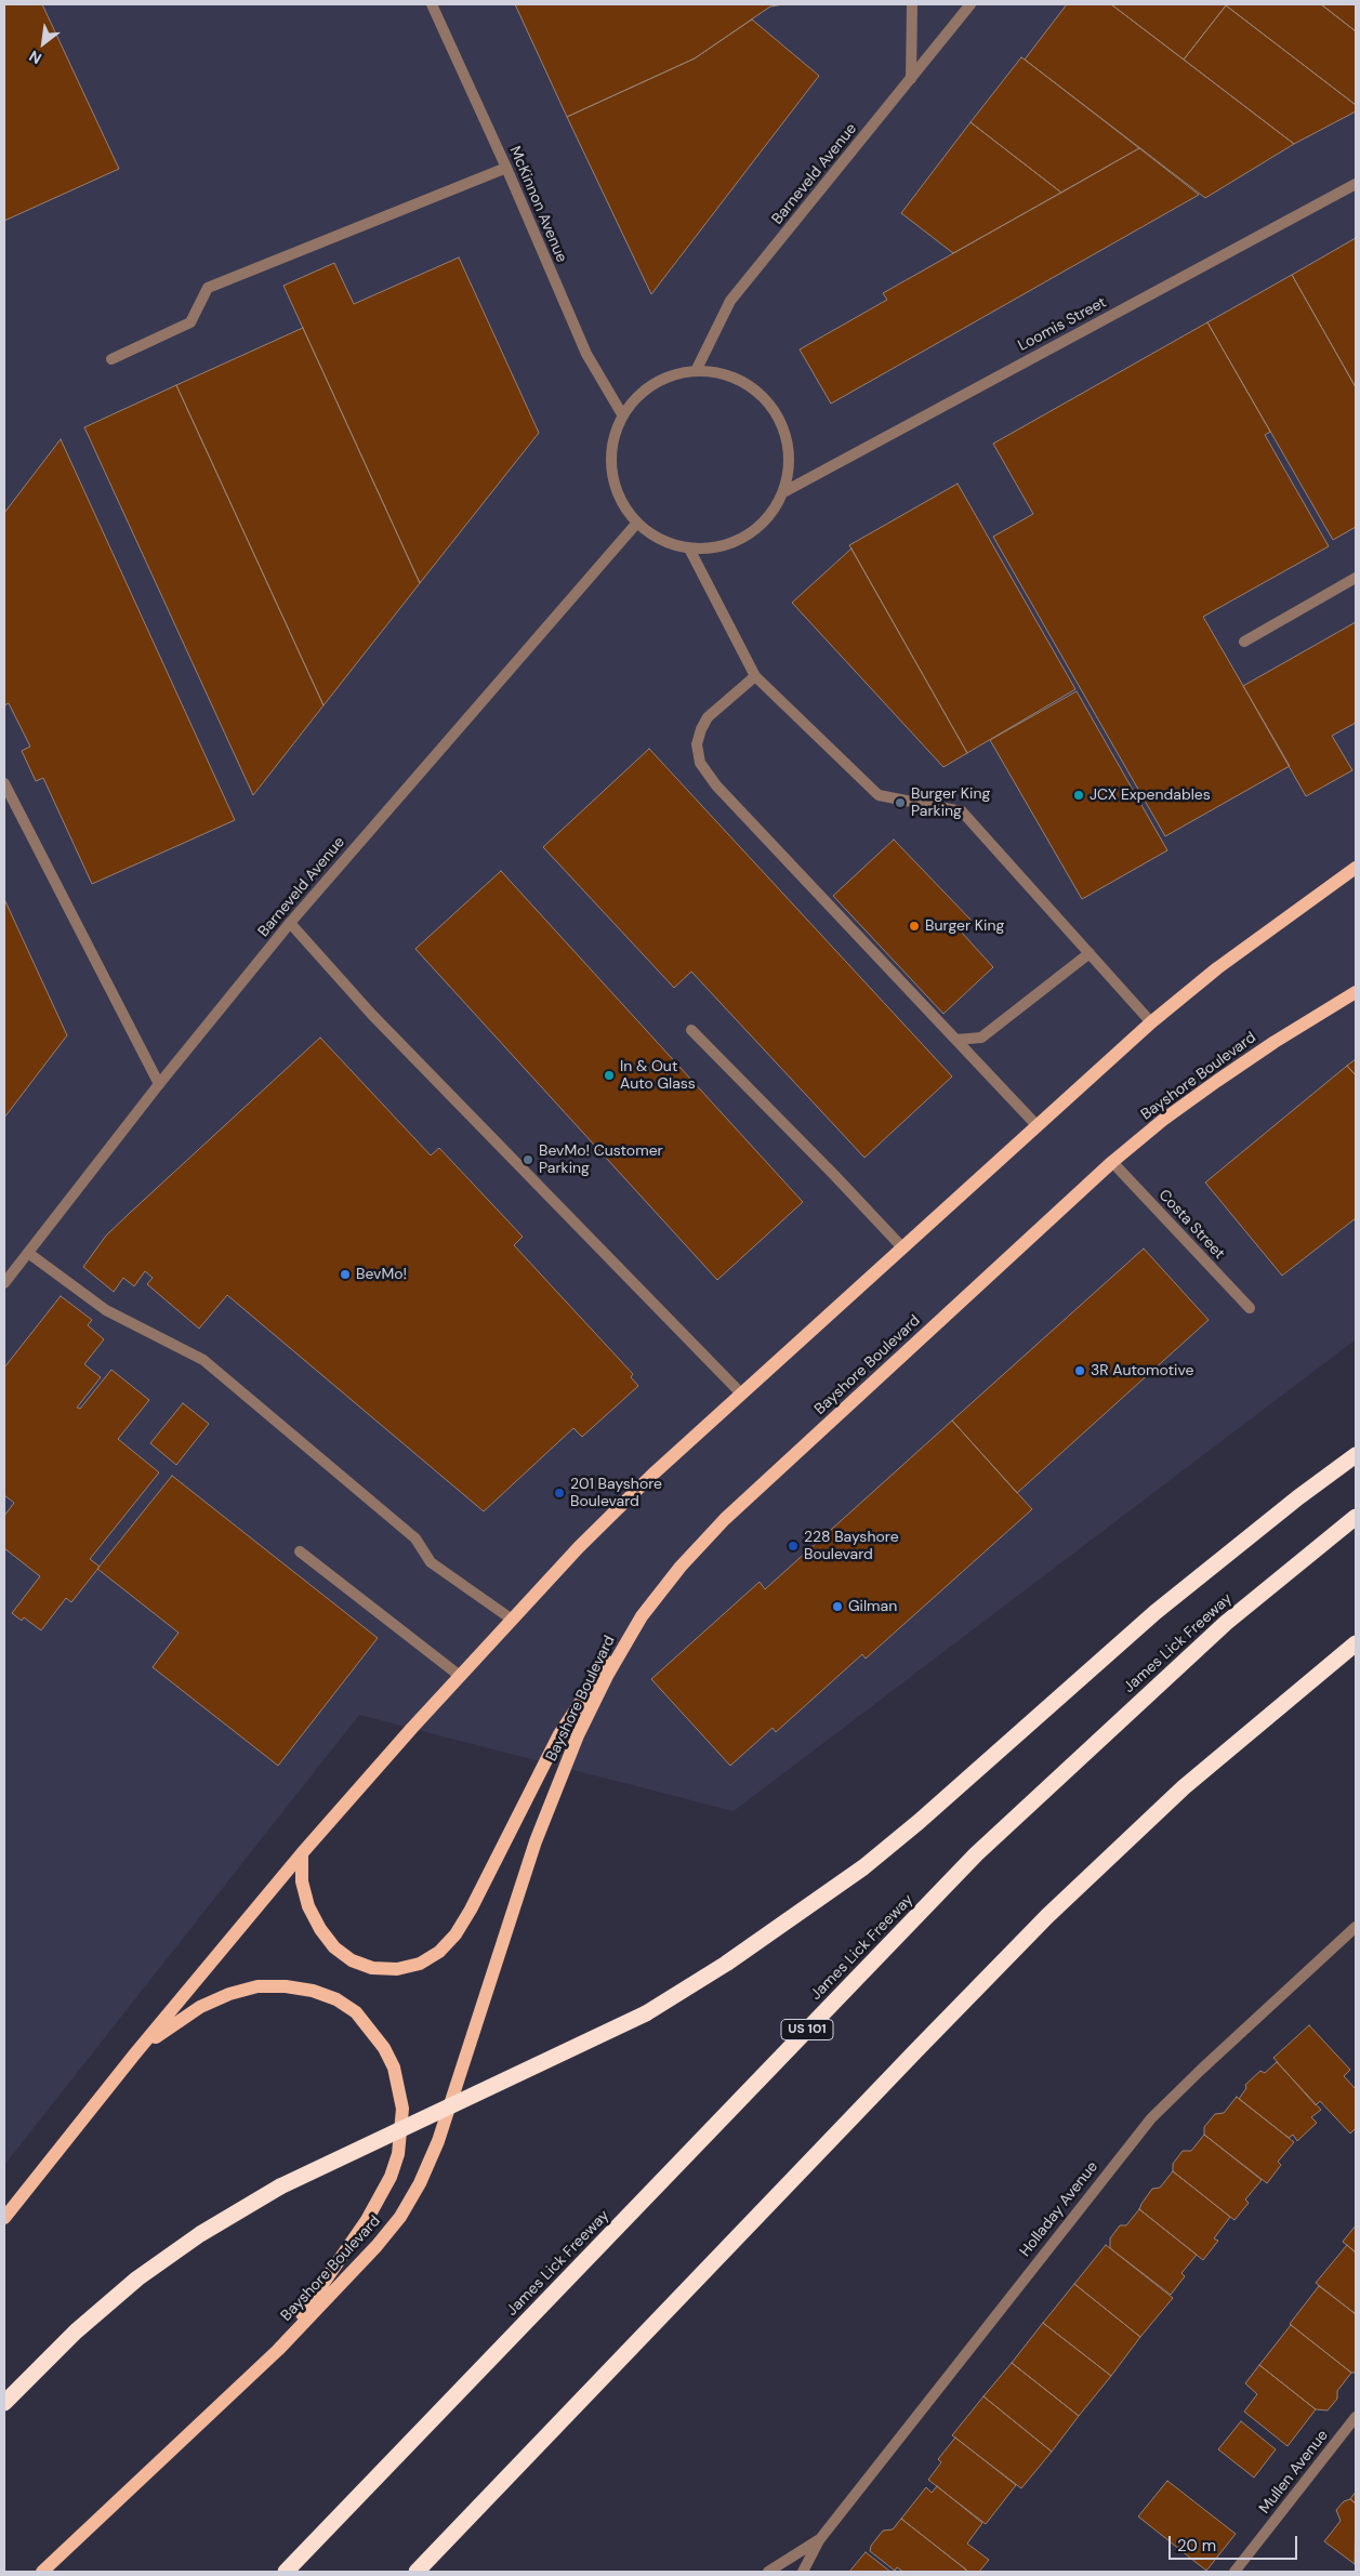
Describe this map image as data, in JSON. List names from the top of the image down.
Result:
{
  "streets": {
    "highway": ["James Lick Freeway", "US 101"],
    "main road": ["Bayshore Boulevard"],
    "street": [
      "Barneveld Avenue",
      "McKinnon Avenue",
      "Loomis Street",
      "Costa Street",
      "Holladay Avenue",
      "Mullen Avenue"
    ]
  },
  "crossings": [
    ["Barneveld Avenue", "McKinnon Avenue"],
    ["Barneveld Avenue", "Loomis Street"],
    ["McKinnon Avenue", "Loomis Street"],
    ["Bayshore Boulevard", "Costa Street"]
  ],
  "places": [
    "JCX Expendables",
    "Burger King Parking",
    "Burger King",
    "In & Out Auto Glass",
    "BevMo! Customer Parking",
    "BevMo!",
    "3R Automotive",
    "201 Bayshore Boulevard",
    "228 Bayshore Boulevard",
    "Gilman"
  ],
  "scale_bar": "20 m",
  "north": "bottom left"
}
